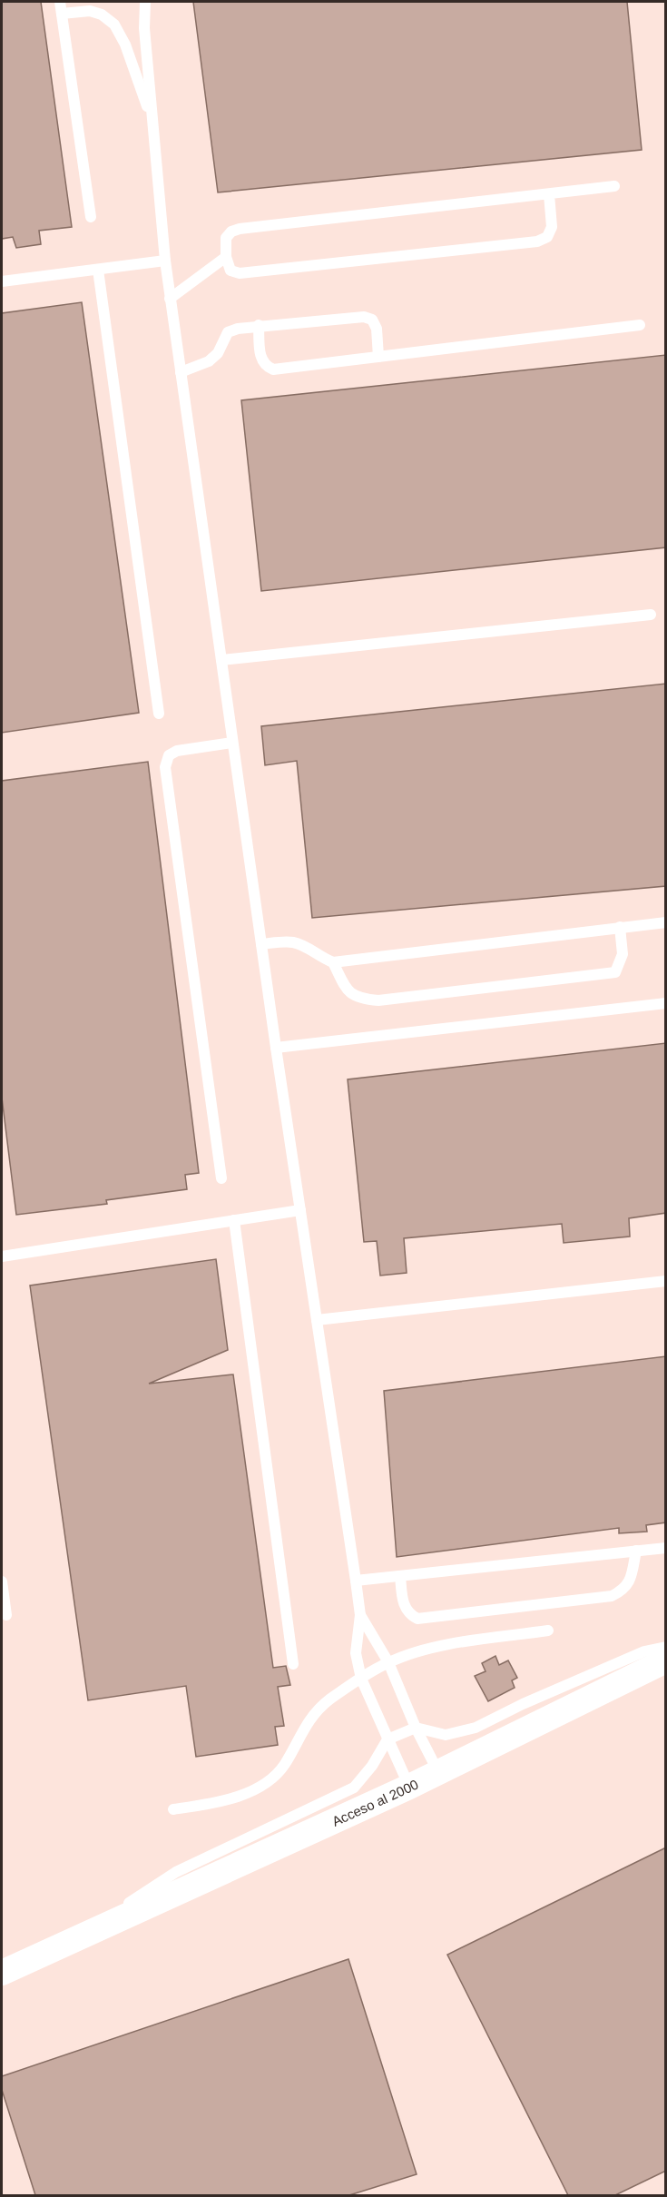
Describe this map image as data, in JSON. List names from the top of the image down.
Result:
{
  "streets": {
    "street": ["Acceso al 2000"]
  }
}
